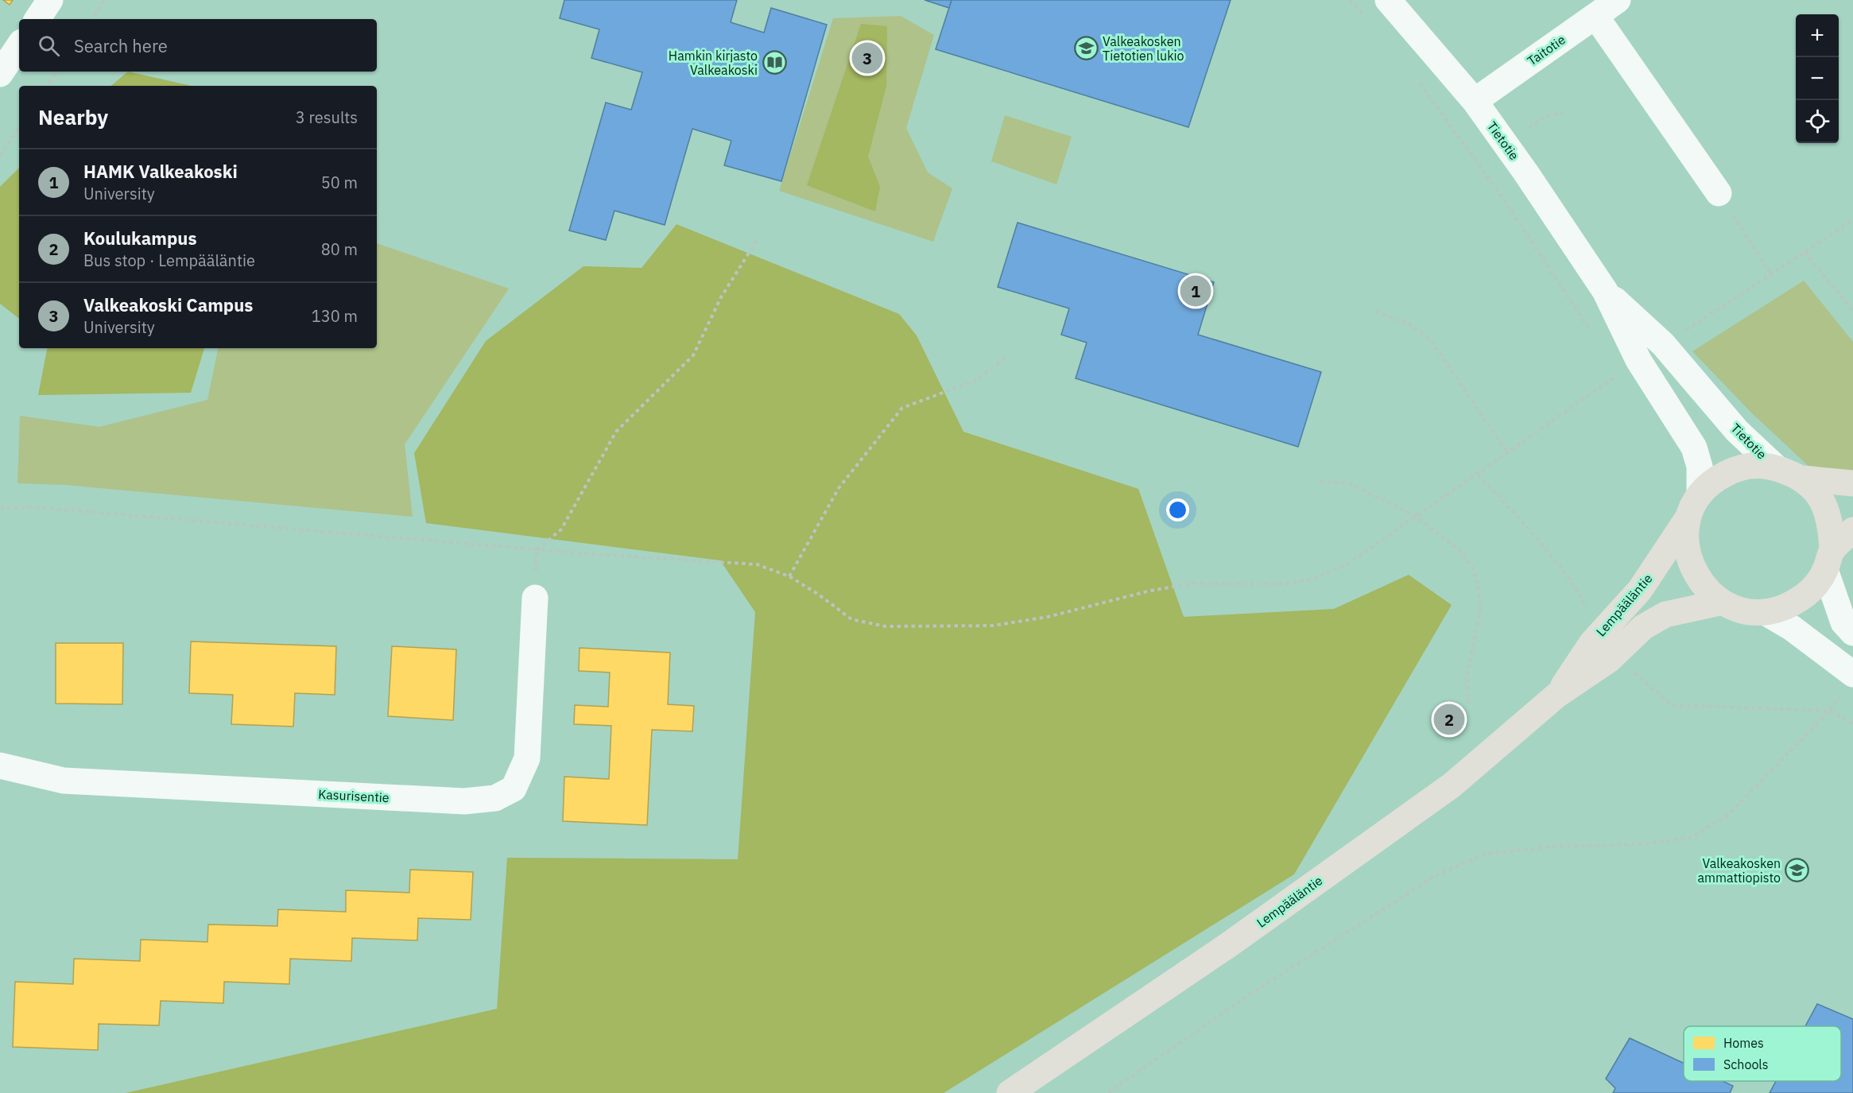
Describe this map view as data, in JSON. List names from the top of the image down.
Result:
{
  "streets": {
    "main road": ["Lempääläntie"],
    "street": ["Taitotie", "Tietotie", "Kasurisentie"]
  },
  "crossings": [
    ["Taitotie", "Tietotie"],
    ["Tietotie", "Lempääläntie"]
  ],
  "places": {
    "school or university": ["Valkeakosken Tietotien lukio", "Valkeakosken ammattiopisto"],
    "library": ["Hamkin kirjasto Valkeakoski"]
  },
  "legend": ["Homes", "Schools"],
  "page": {
    "map_buttons": ["+", "−"],
    "search": "Search here",
    "pins": ["3", "1", "2"],
    "heading": ["Nearby", "3 results"],
    "list": [
      {
        "mark": "1",
        "name": "HAMK Valkeakoski",
        "note": "University",
        "value": "50 m"
      },
      {
        "mark": "2",
        "name": "Koulukampus",
        "note": "Bus stop · Lempääläntie",
        "value": "80 m"
      },
      {
        "mark": "3",
        "name": "Valkeakoski Campus",
        "note": "University",
        "value": "130 m"
      }
    ]
  }
}
